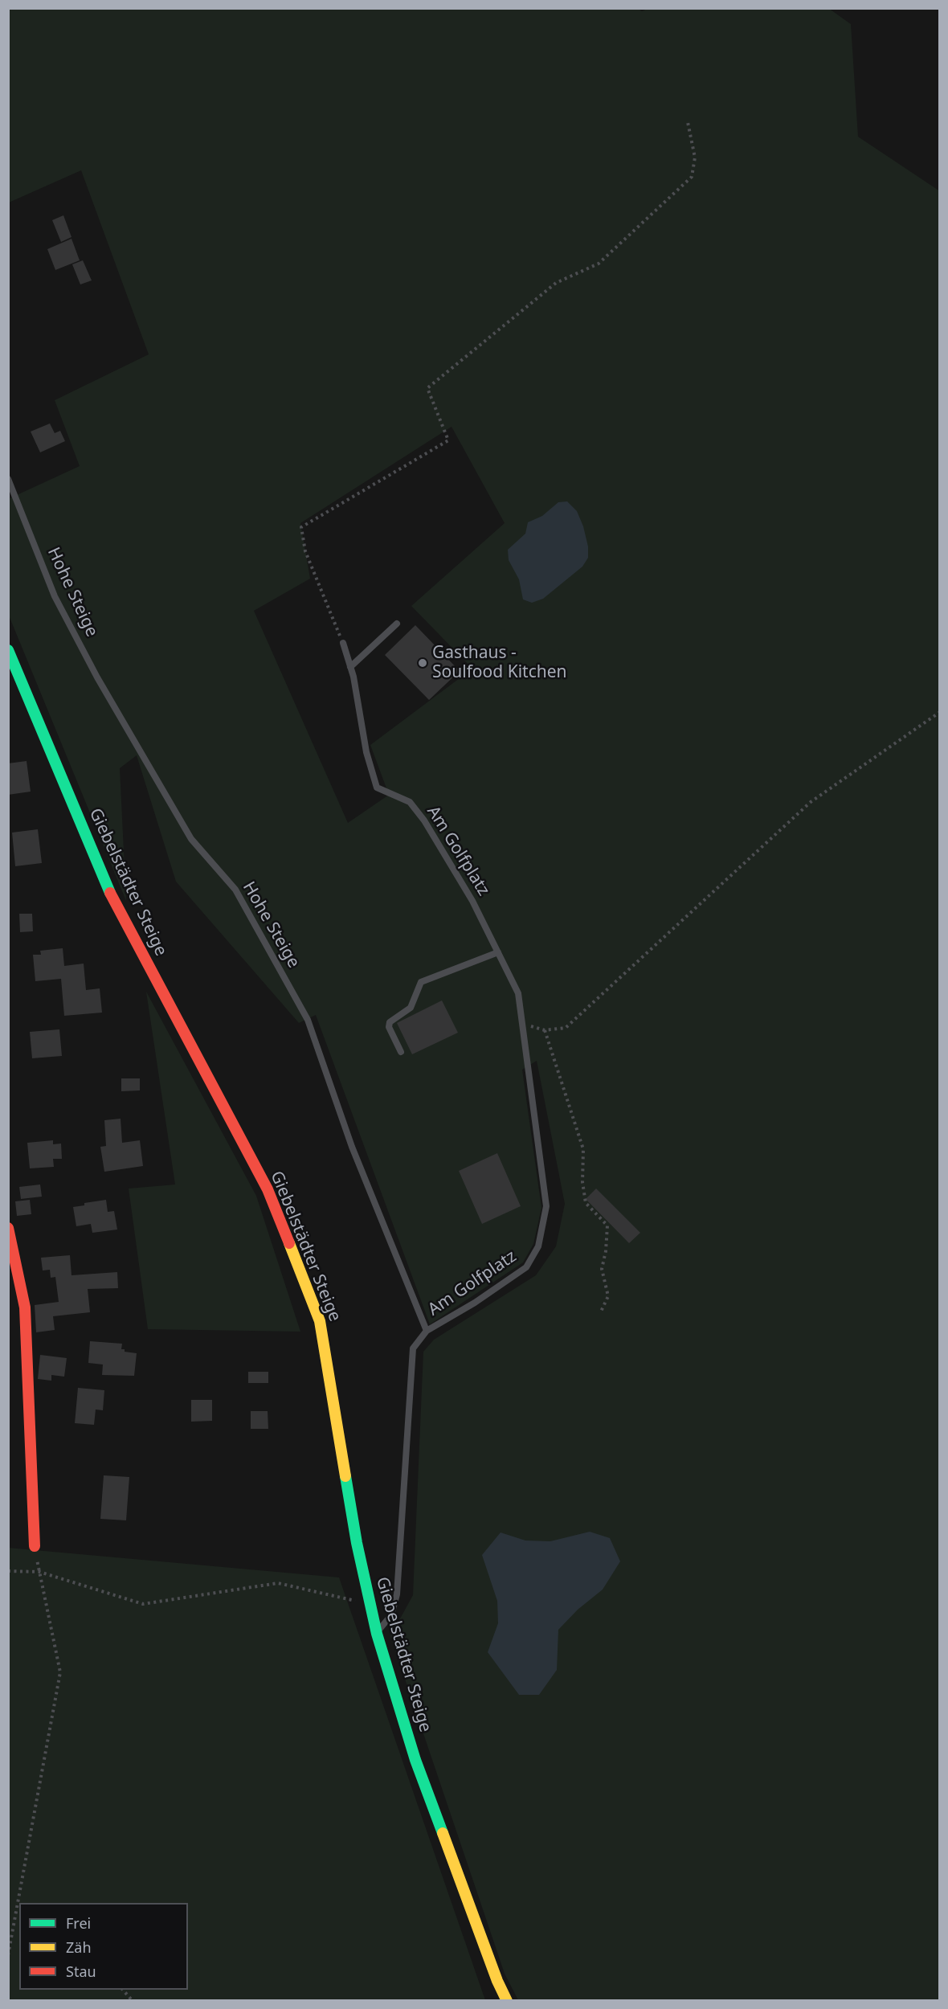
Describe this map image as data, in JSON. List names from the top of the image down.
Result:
{
  "streets": {
    "main road": ["Giebelstädter Steige"],
    "lane": ["Hohe Steige", "Am Golfplatz"]
  },
  "crossings": [
    ["Hohe Steige", "Am Golfplatz"],
    ["Am Golfplatz", "Giebelstädter Steige"]
  ],
  "places": ["Gasthaus - Soulfood Kitchen"],
  "legend": ["Frei", "Zäh", "Stau"]
}
